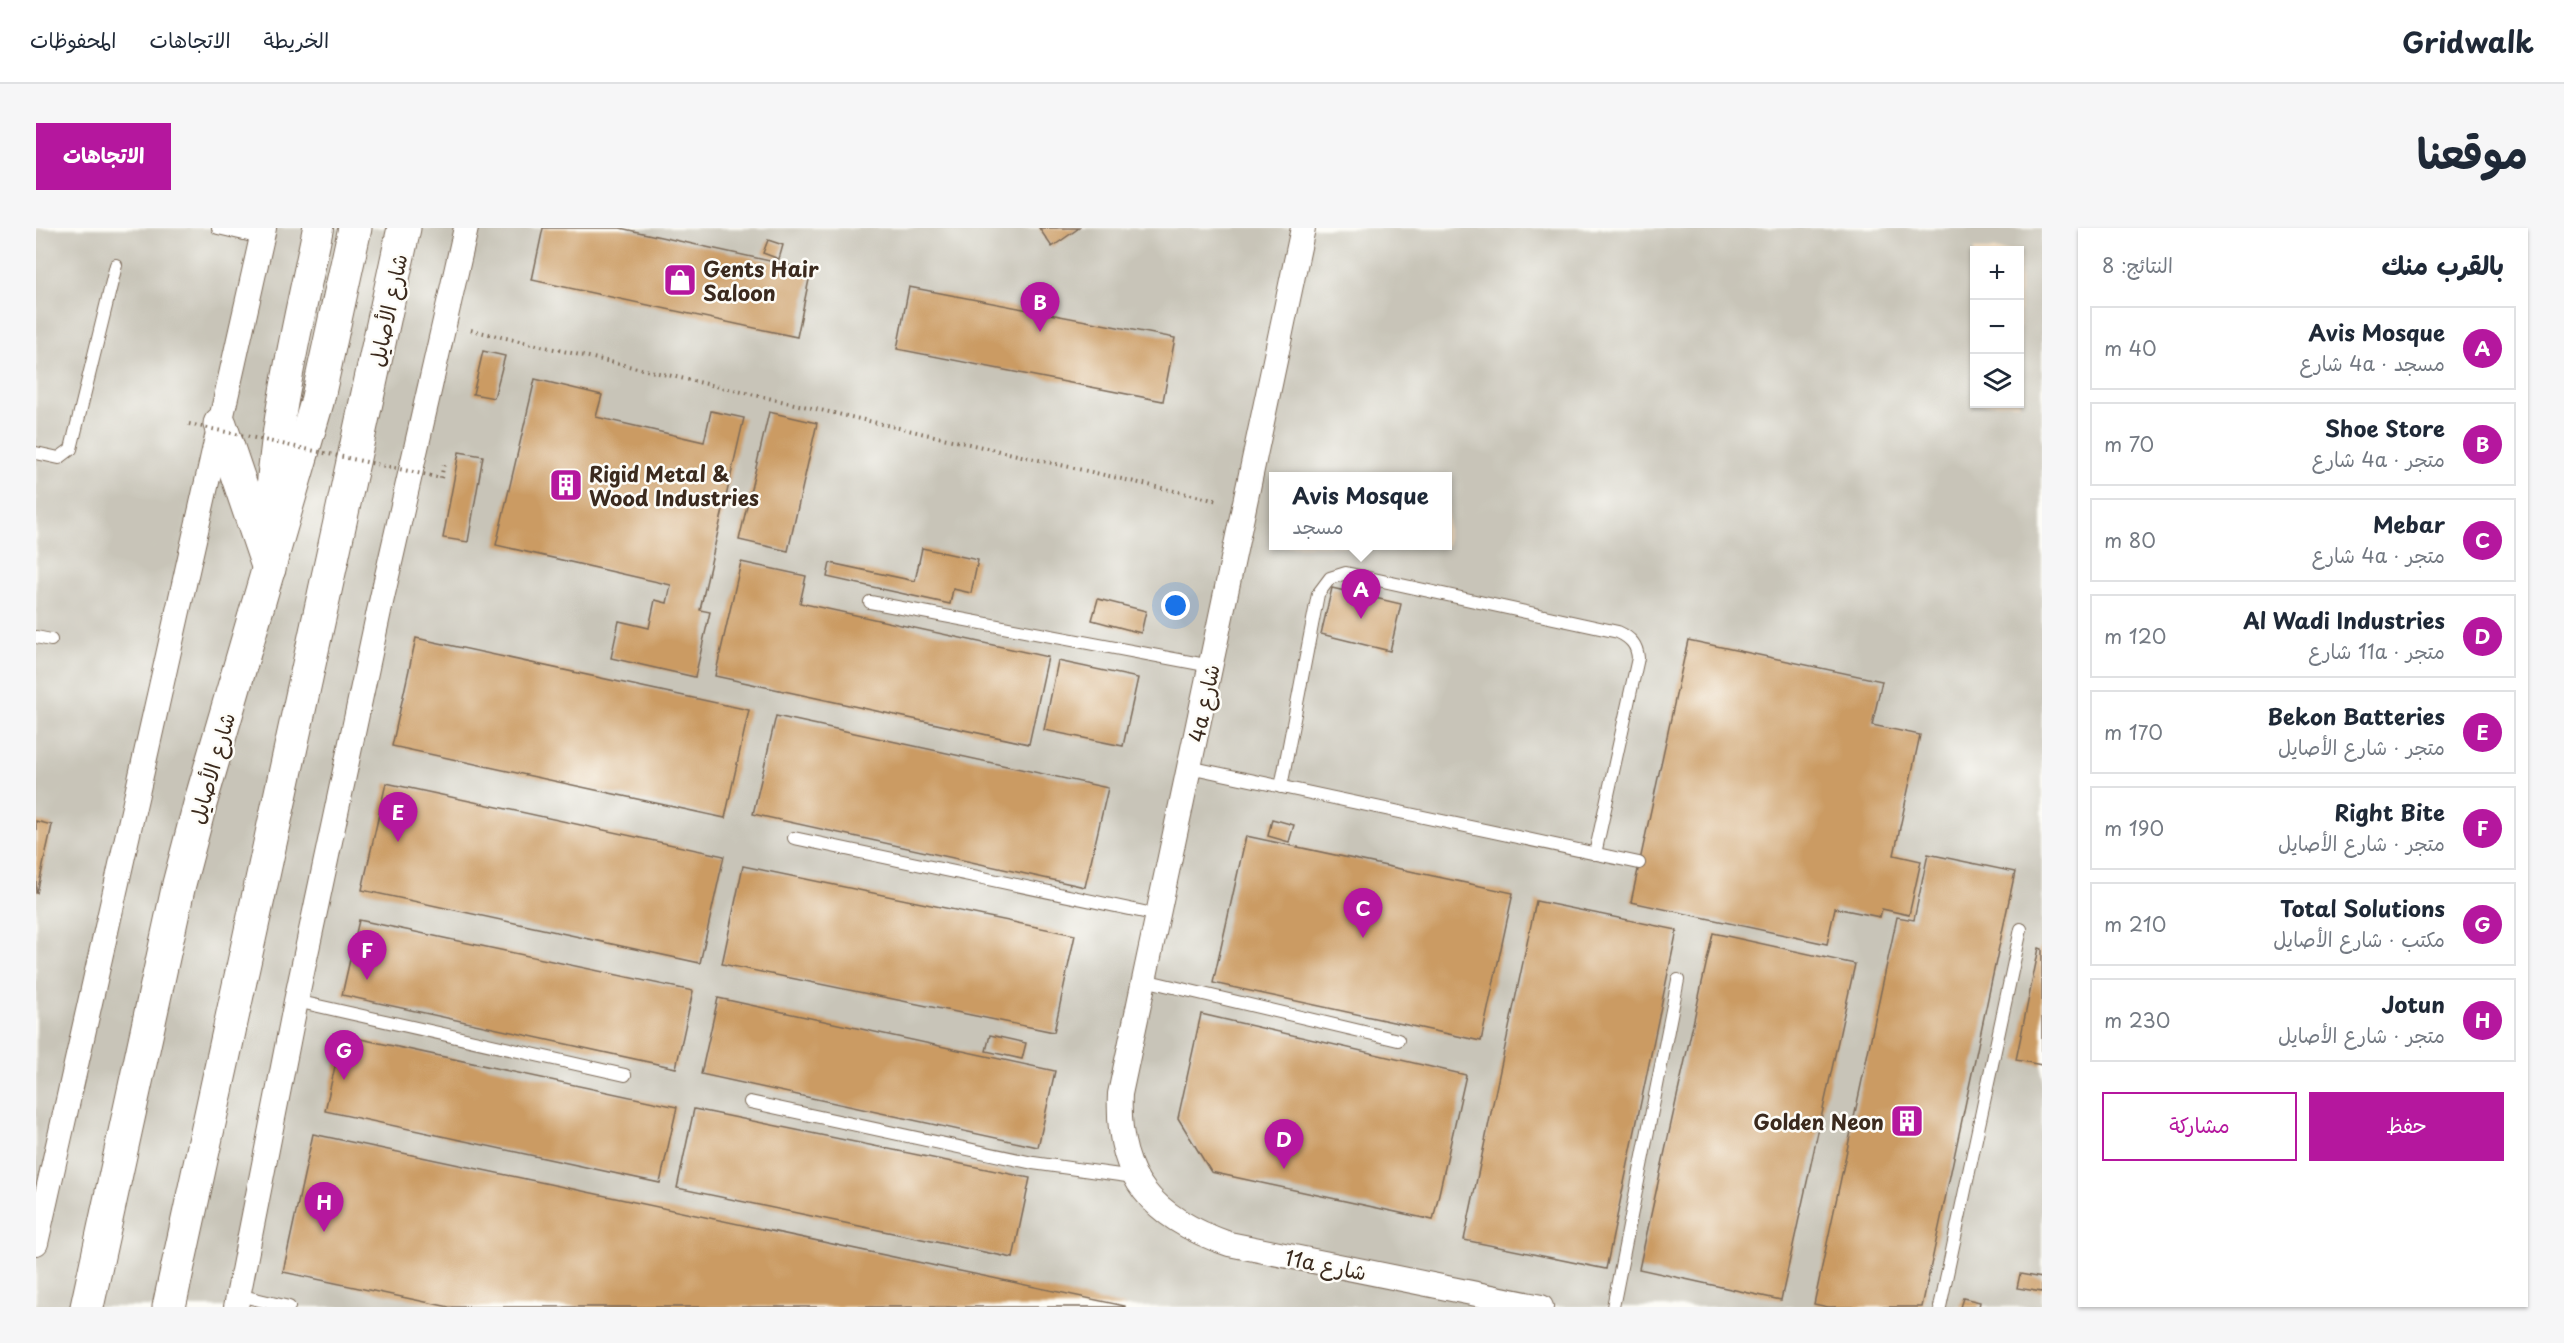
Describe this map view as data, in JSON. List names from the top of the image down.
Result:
{
  "streets": {
    "main road": ["شارع الأصايل"],
    "street": ["4a شارع", "11a شارع"]
  },
  "crossings": [
    ["4a شارع", "11a شارع"]
  ],
  "places": {
    "shop": ["Gents Hair Saloon"],
    "building": ["Rigid Metal & Wood Industries", "Golden Neon"]
  },
  "page": {
    "header": "Gridwalk",
    "nav": ["الخريطة", "الاتجاهات", "المحفوظات"],
    "title": "موقعنا",
    "buttons": [
      "الاتجاهات",
      ["حفظ", "مشاركة"]
    ],
    "heading": ["بالقرب منك", "النتائج: 8"],
    "map_buttons": ["+", "−"],
    "pins": [
      "B",
      "A",
      "E",
      "C",
      "F",
      "G",
      "D",
      "H"
    ],
    "list": [
      {
        "mark": "A",
        "name": "Avis Mosque",
        "note": "مسجد · 4a شارع",
        "value": "40 m"
      },
      {
        "mark": "B",
        "name": "Shoe Store",
        "note": "متجر · 4a شارع",
        "value": "70 m"
      },
      {
        "mark": "C",
        "name": "Mebar",
        "note": "متجر · 4a شارع",
        "value": "80 m"
      },
      {
        "mark": "D",
        "name": "Al Wadi Industries",
        "note": "متجر · 11a شارع",
        "value": "120 m"
      },
      {
        "mark": "E",
        "name": "Bekon Batteries",
        "note": "متجر · شارع الأصايل",
        "value": "170 m"
      },
      {
        "mark": "F",
        "name": "Right Bite",
        "note": "متجر · شارع الأصايل",
        "value": "190 m"
      },
      {
        "mark": "G",
        "name": "Total Solutions",
        "note": "مكتب · شارع الأصايل",
        "value": "210 m"
      },
      {
        "mark": "H",
        "name": "Jotun",
        "note": "متجر · شارع الأصايل",
        "value": "230 m"
      }
    ],
    "popup": ["Avis Mosque", "مسجد"]
  }
}
